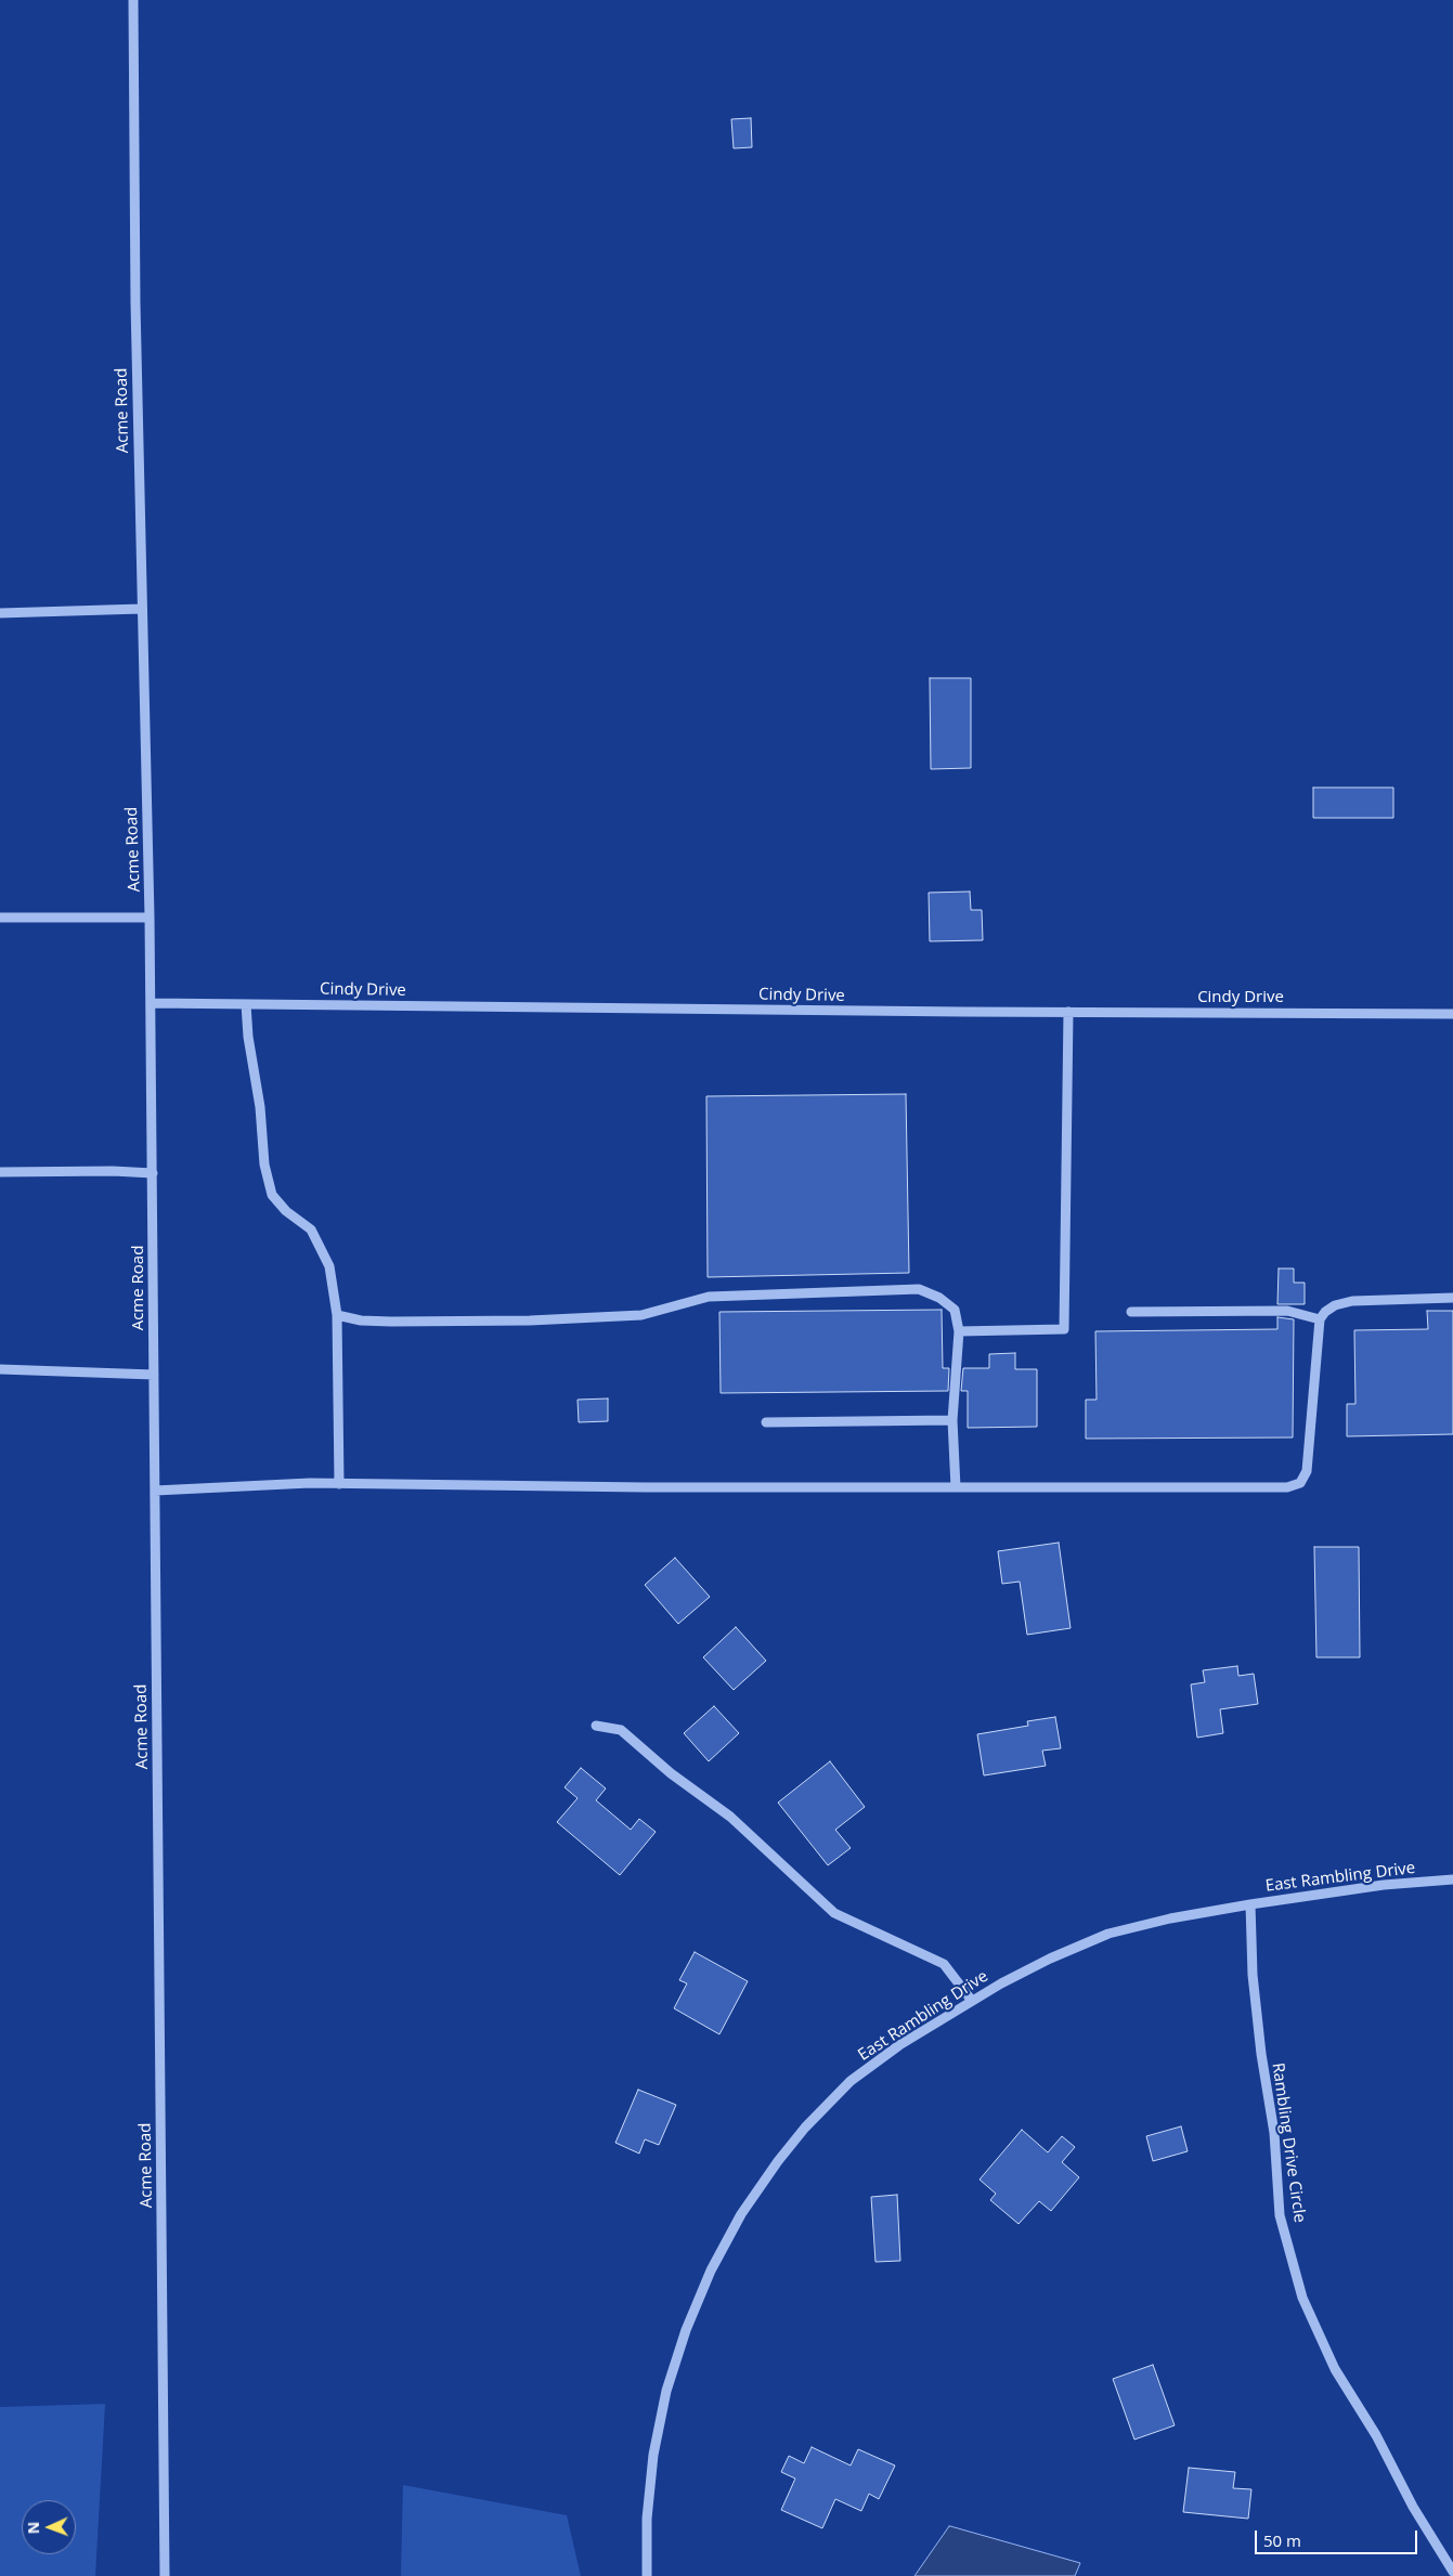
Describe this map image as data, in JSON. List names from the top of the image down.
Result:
{
  "streets": {
    "street": [
      "Acme Road",
      "Cindy Drive",
      "East Rambling Drive",
      "Rambling Drive Circle"
    ]
  },
  "crossings": [
    ["Acme Road", "Cindy Drive"],
    ["East Rambling Drive", "Rambling Drive Circle"]
  ],
  "scale_bar": "50 m",
  "north": "left"
}
